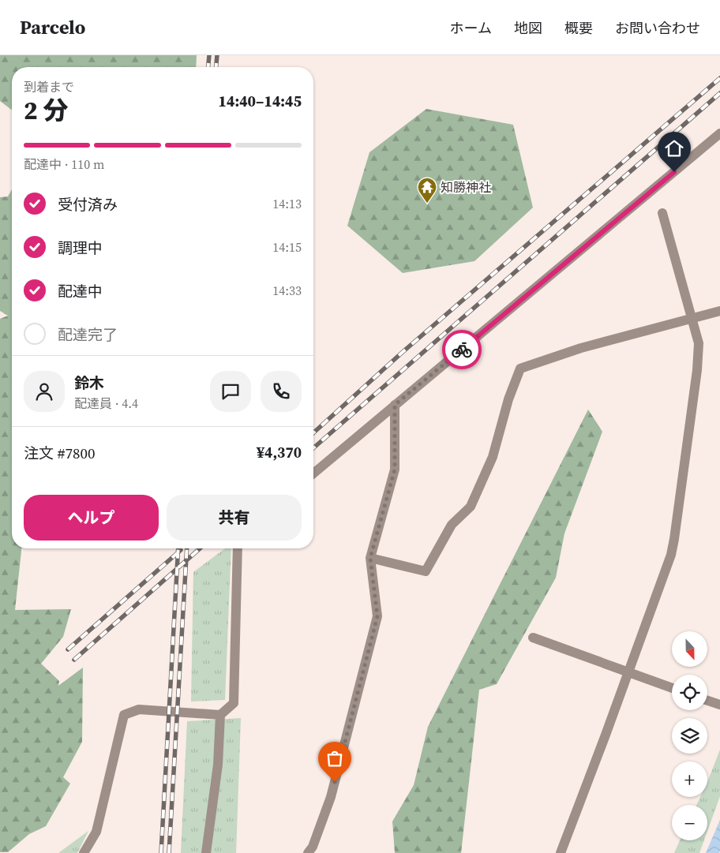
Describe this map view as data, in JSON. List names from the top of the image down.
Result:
{
  "places": {
    "temple": ["知勝神社"]
  },
  "north": "bottom",
  "page": {
    "header": "Parcelo",
    "nav": [
      "ホーム",
      "地図",
      "概要",
      "お問い合わせ"
    ],
    "heading": ["2 分", "到着まで", "14:40–14:45"],
    "panel": [
      "鈴木",
      "配達員 · 4.4",
      "注文 #7800",
      "¥4,370"
    ],
    "bar": "配達中 · 110 m",
    "list": [
      ["受付済み", "14:13"],
      ["調理中", "14:15"],
      ["配達中", "14:33"],
      "配達完了"
    ],
    "buttons": ["ヘルプ", "共有"],
    "map_buttons": ["+", "−"]
  }
}
